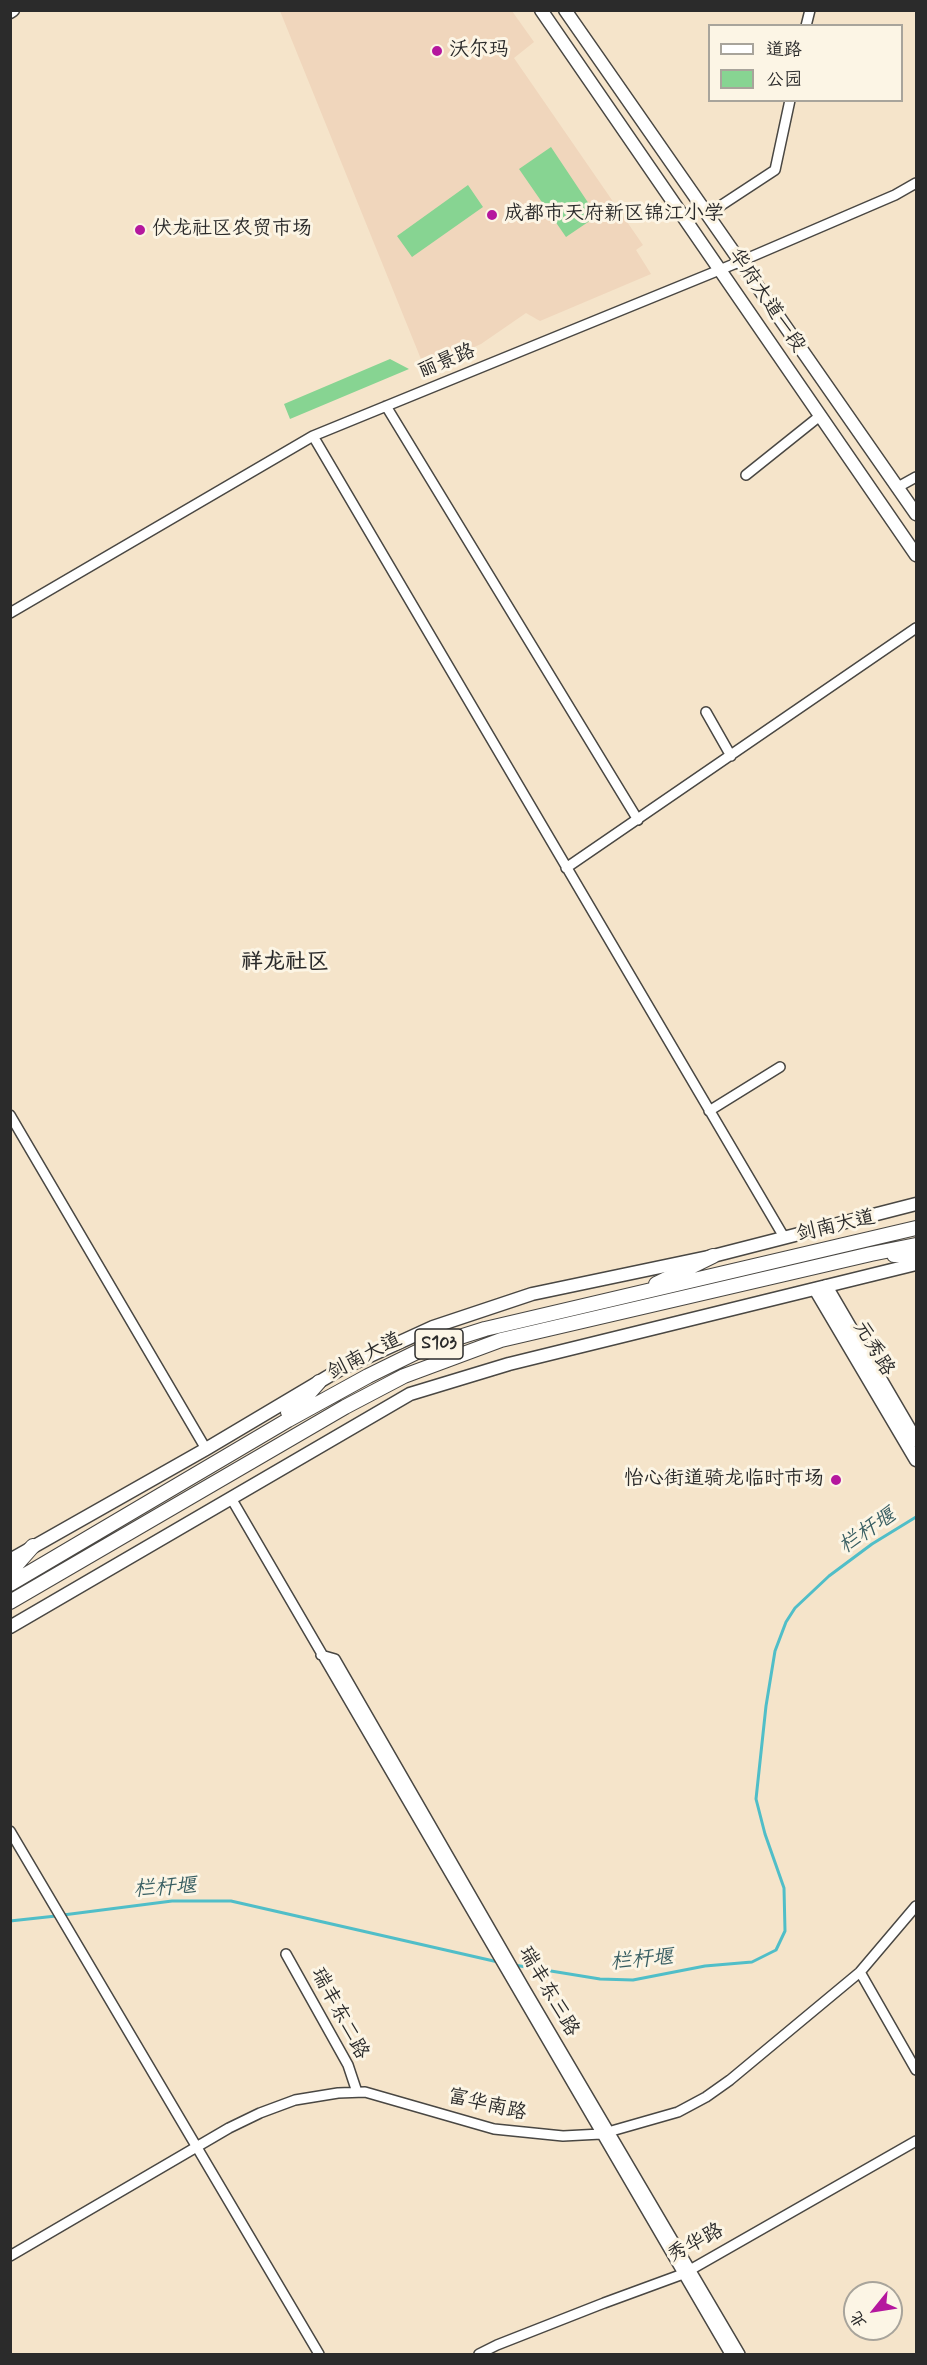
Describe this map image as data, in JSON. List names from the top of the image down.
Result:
{
  "streets": {
    "highway": ["剑南大道", "S103"],
    "main road": ["华府大道一段", "元秀路"],
    "street": [
      "丽景路",
      "瑞丰东三路",
      "瑞丰东二路",
      "富华南路",
      "秀华路"
    ]
  },
  "crossings": [
    ["华府大道一段", "丽景路"],
    ["瑞丰东三路", "富华南路"],
    ["瑞丰东三路", "秀华路"],
    ["瑞丰东二路", "富华南路"]
  ],
  "districts": ["祥龙社区"],
  "water": ["栏杆堰"],
  "places": [
    "沃尔玛",
    "成都市天府新区锦江小学",
    "伏龙社区农贸市场",
    "怡心街道骑龙临时市场"
  ],
  "legend": ["道路", "公园"],
  "north": "bottom left"
}
